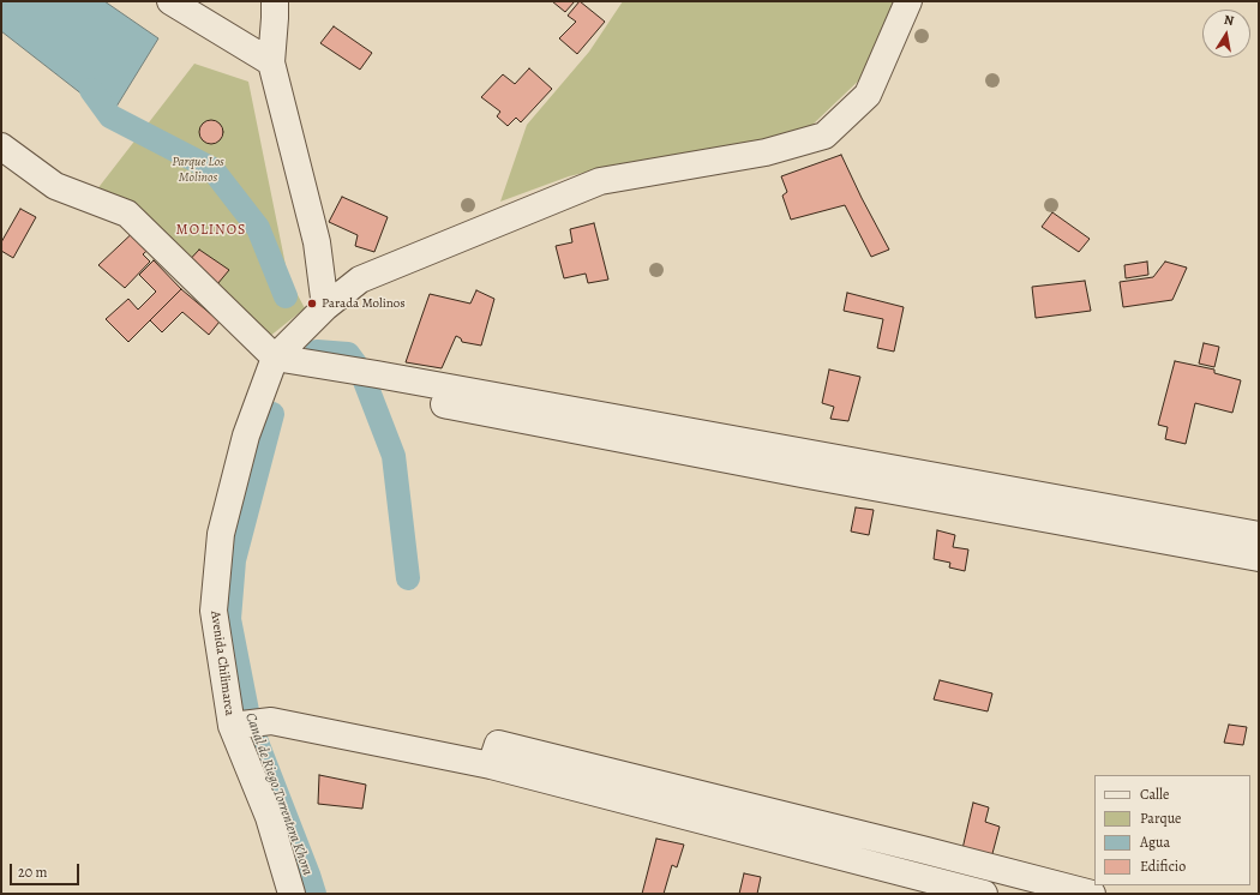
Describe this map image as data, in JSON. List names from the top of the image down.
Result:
{
  "streets": {
    "street": ["Avenida Chilimarca"]
  },
  "districts": ["MOLINOS"],
  "water": ["Canal de Riego Torrentera Khora"],
  "parks": ["Parque Los Molinos"],
  "places": ["Parada Molinos"],
  "legend": [
    "Calle",
    "Parque",
    "Agua",
    "Edificio"
  ],
  "scale_bar": "20 m",
  "north": "top"
}
